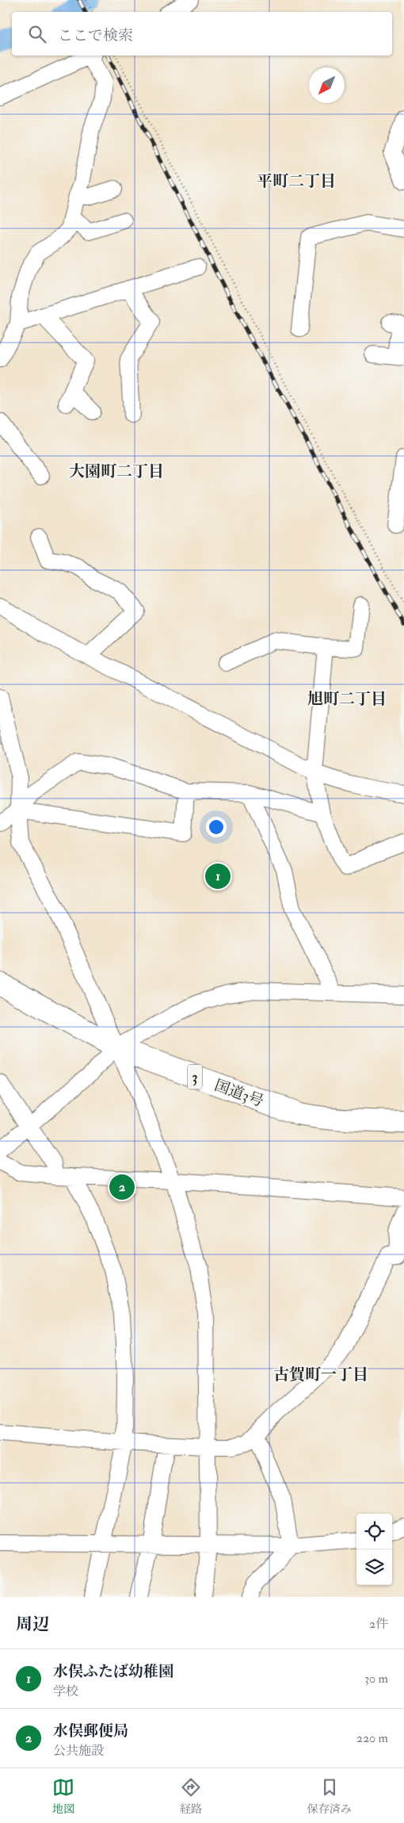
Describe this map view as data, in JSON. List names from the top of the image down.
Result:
{
  "streets": {
    "highway": ["3", "国道3号"]
  },
  "districts": [
    "平町二丁目",
    "大園町二丁目",
    "旭町二丁目",
    "古賀町一丁目"
  ],
  "north": "bottom left",
  "page": {
    "search": "ここで検索",
    "pins": ["1", "2"],
    "heading": ["周辺", "2件"],
    "list": [
      {
        "mark": "1",
        "name": "水俣ふたば幼稚園",
        "note": "学校",
        "value": "30 m"
      },
      {
        "mark": "2",
        "name": "水俣郵便局",
        "note": "公共施設",
        "value": "220 m"
      }
    ],
    "nav": ["地図", "経路", "保存済み"]
  }
}
